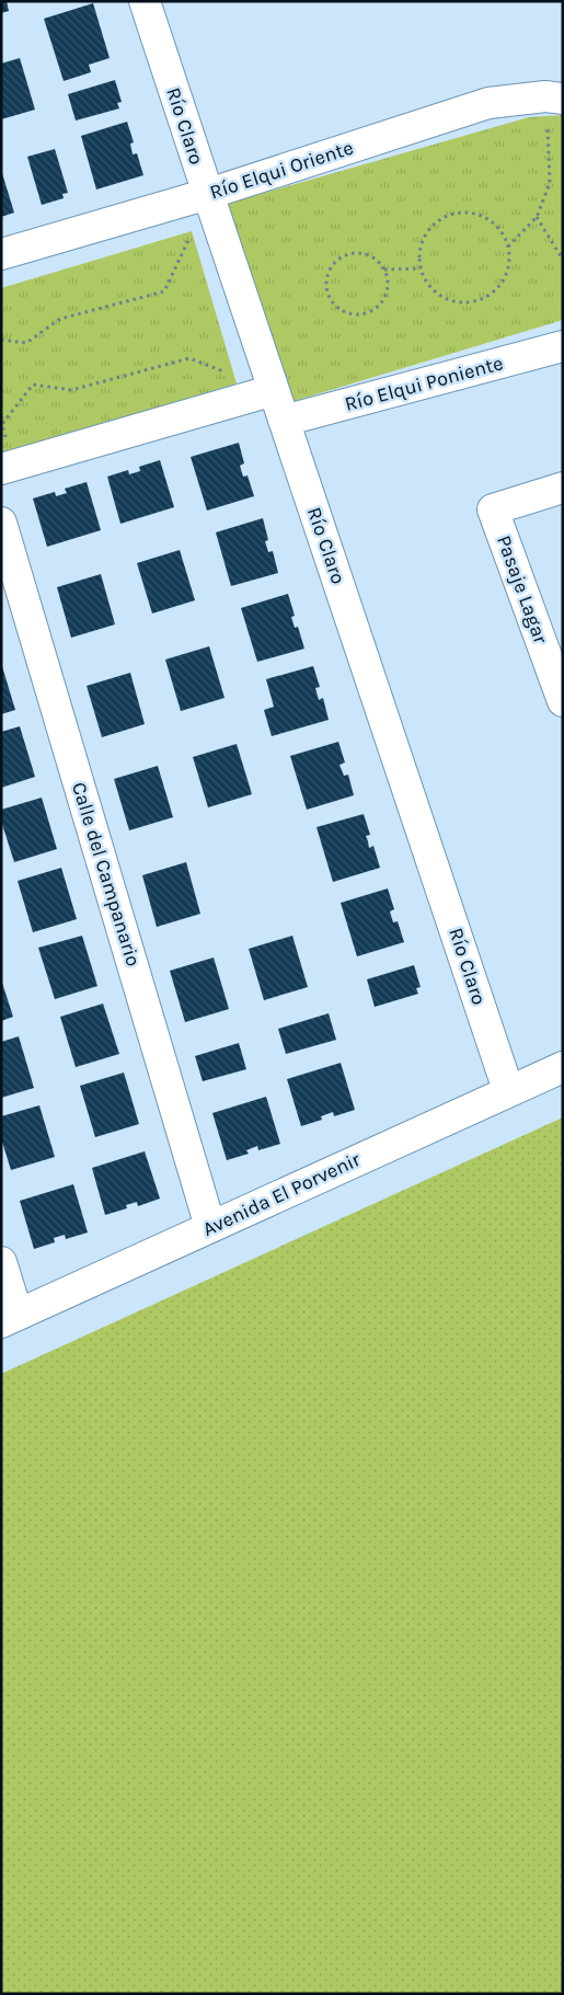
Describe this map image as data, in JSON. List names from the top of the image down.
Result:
{
  "streets": {
    "street": [
      "Río Claro",
      "Río Elqui Oriente",
      "Río Elqui Poniente",
      "Pasaje Lagar",
      "Calle del Campanario",
      "Avenida El Porvenir"
    ]
  },
  "crossings": [
    ["Río Claro", "Río Elqui Oriente"],
    ["Río Claro", "Río Elqui Poniente"],
    ["Río Claro", "Avenida El Porvenir"],
    ["Calle del Campanario", "Avenida El Porvenir"]
  ]
}
